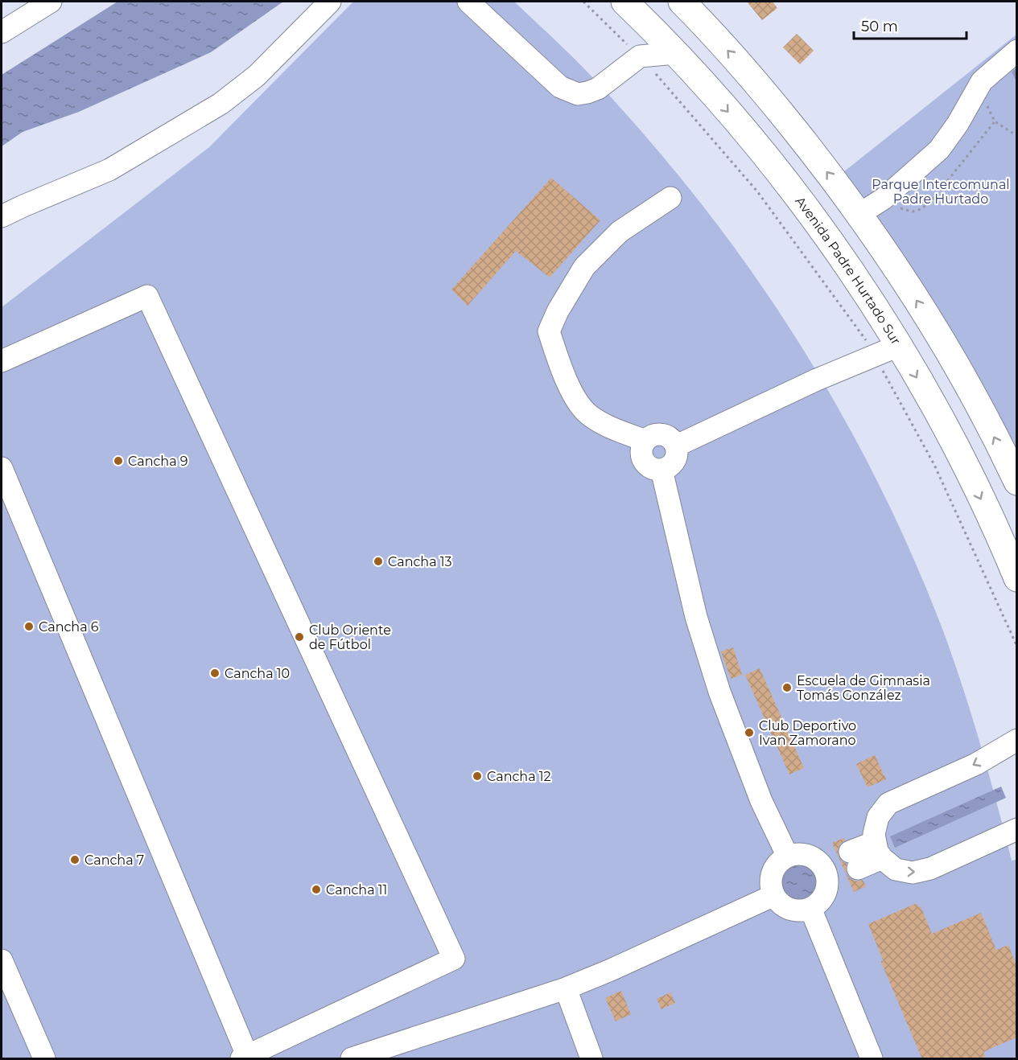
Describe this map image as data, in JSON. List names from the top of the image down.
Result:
{
  "streets": {
    "main road": ["Avenida Padre Hurtado Sur"]
  },
  "parks": ["Parque Intercomunal Padre Hurtado"],
  "places": [
    "Cancha 9",
    "Cancha 13",
    "Cancha 6",
    "Club Oriente de Fútbol",
    "Cancha 10",
    "Escuela de Gimnasia Tomás González",
    "Club Deportivo Ivan Zamorano",
    "Cancha 12",
    "Cancha 7",
    "Cancha 11"
  ],
  "scale_bar": "50 m"
}
